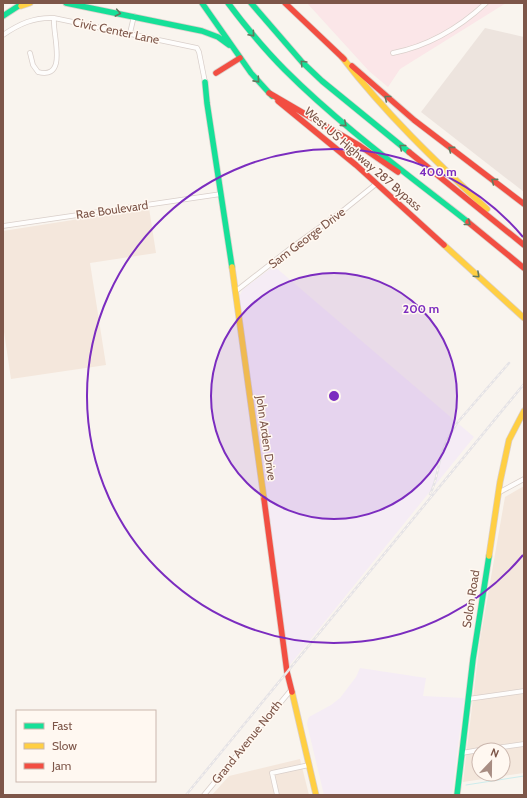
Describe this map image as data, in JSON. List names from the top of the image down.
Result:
{
  "streets": {
    "main road": ["West US Highway 287 Bypass", "John Arden Drive", "Solon Road"],
    "street": [
      "Civic Center Lane",
      "Rae Boulevard",
      "Sam George Drive",
      "Grand Avenue North"
    ]
  },
  "crossings": [
    ["Civic Center Lane", "John Arden Drive"],
    ["West US Highway 287 Bypass", "Sam George Drive"],
    ["Rae Boulevard", "John Arden Drive"],
    ["Sam George Drive", "John Arden Drive"],
    ["John Arden Drive", "Grand Avenue North"]
  ],
  "legend": ["Fast", "Slow", "Jam"],
  "north": "top",
  "rings": ["400 m", "200 m"]
}
